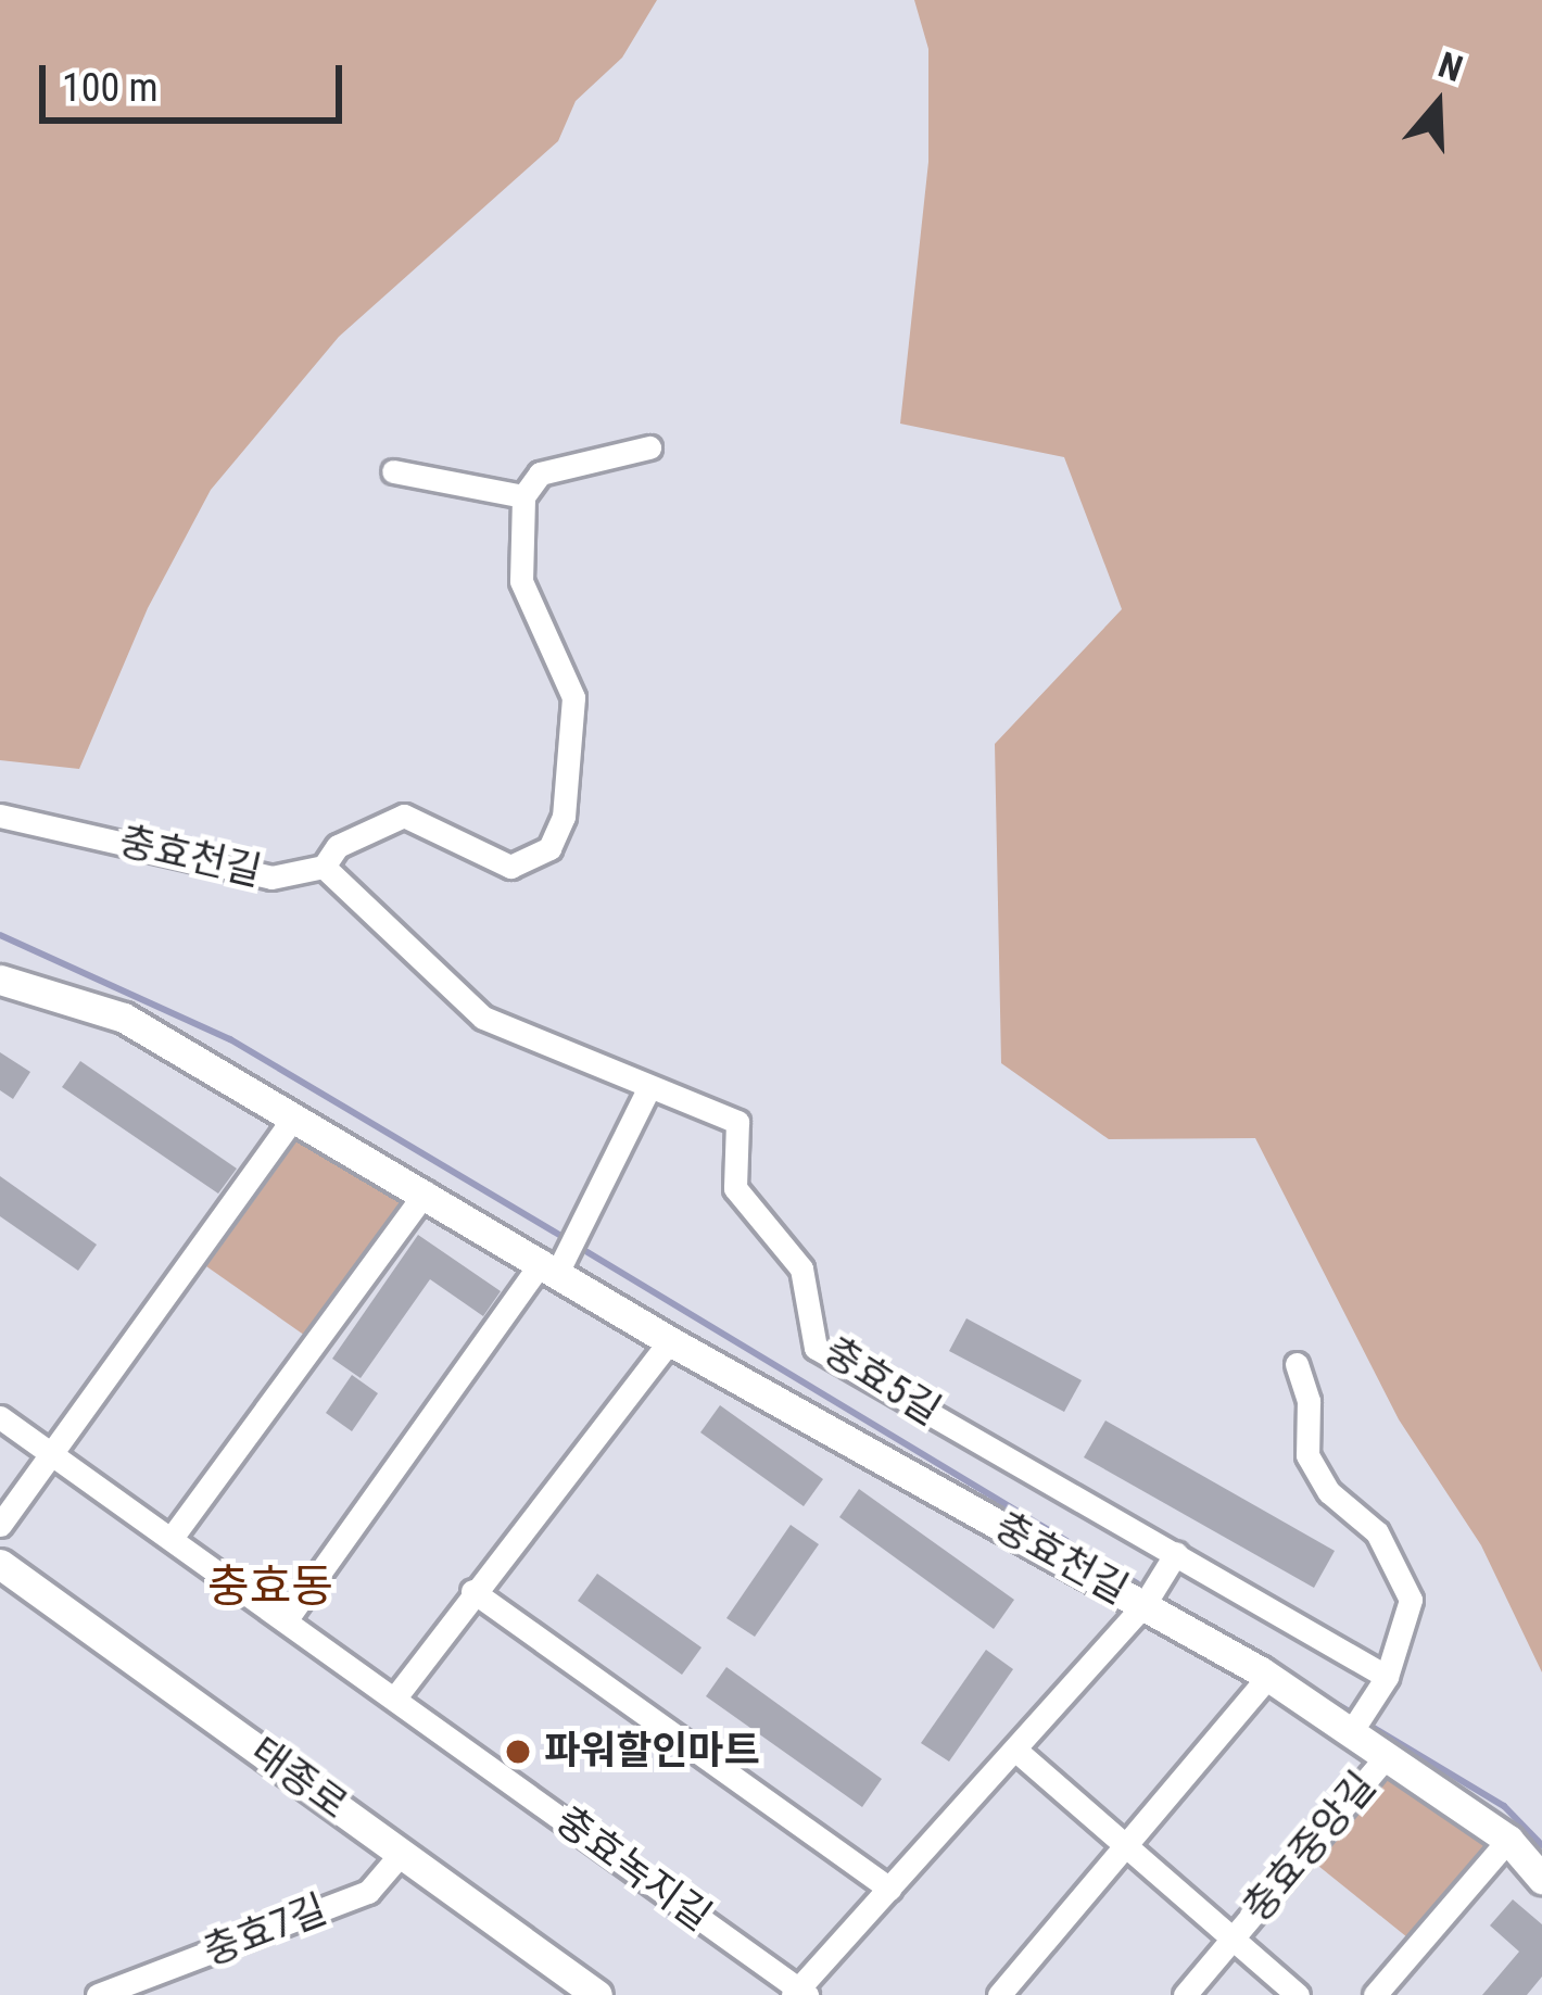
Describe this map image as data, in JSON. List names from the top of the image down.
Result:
{
  "streets": {
    "street": [
      "충효천길",
      "충효5길",
      "태종로",
      "충효중앙길",
      "충효녹지길",
      "충효7길"
    ]
  },
  "crossings": [
    ["충효천길", "충효중앙길"],
    ["태종로", "충효7길"]
  ],
  "districts": ["충효동"],
  "places": ["파워할인마트"],
  "scale_bar": "100 m",
  "north": "top"
}
